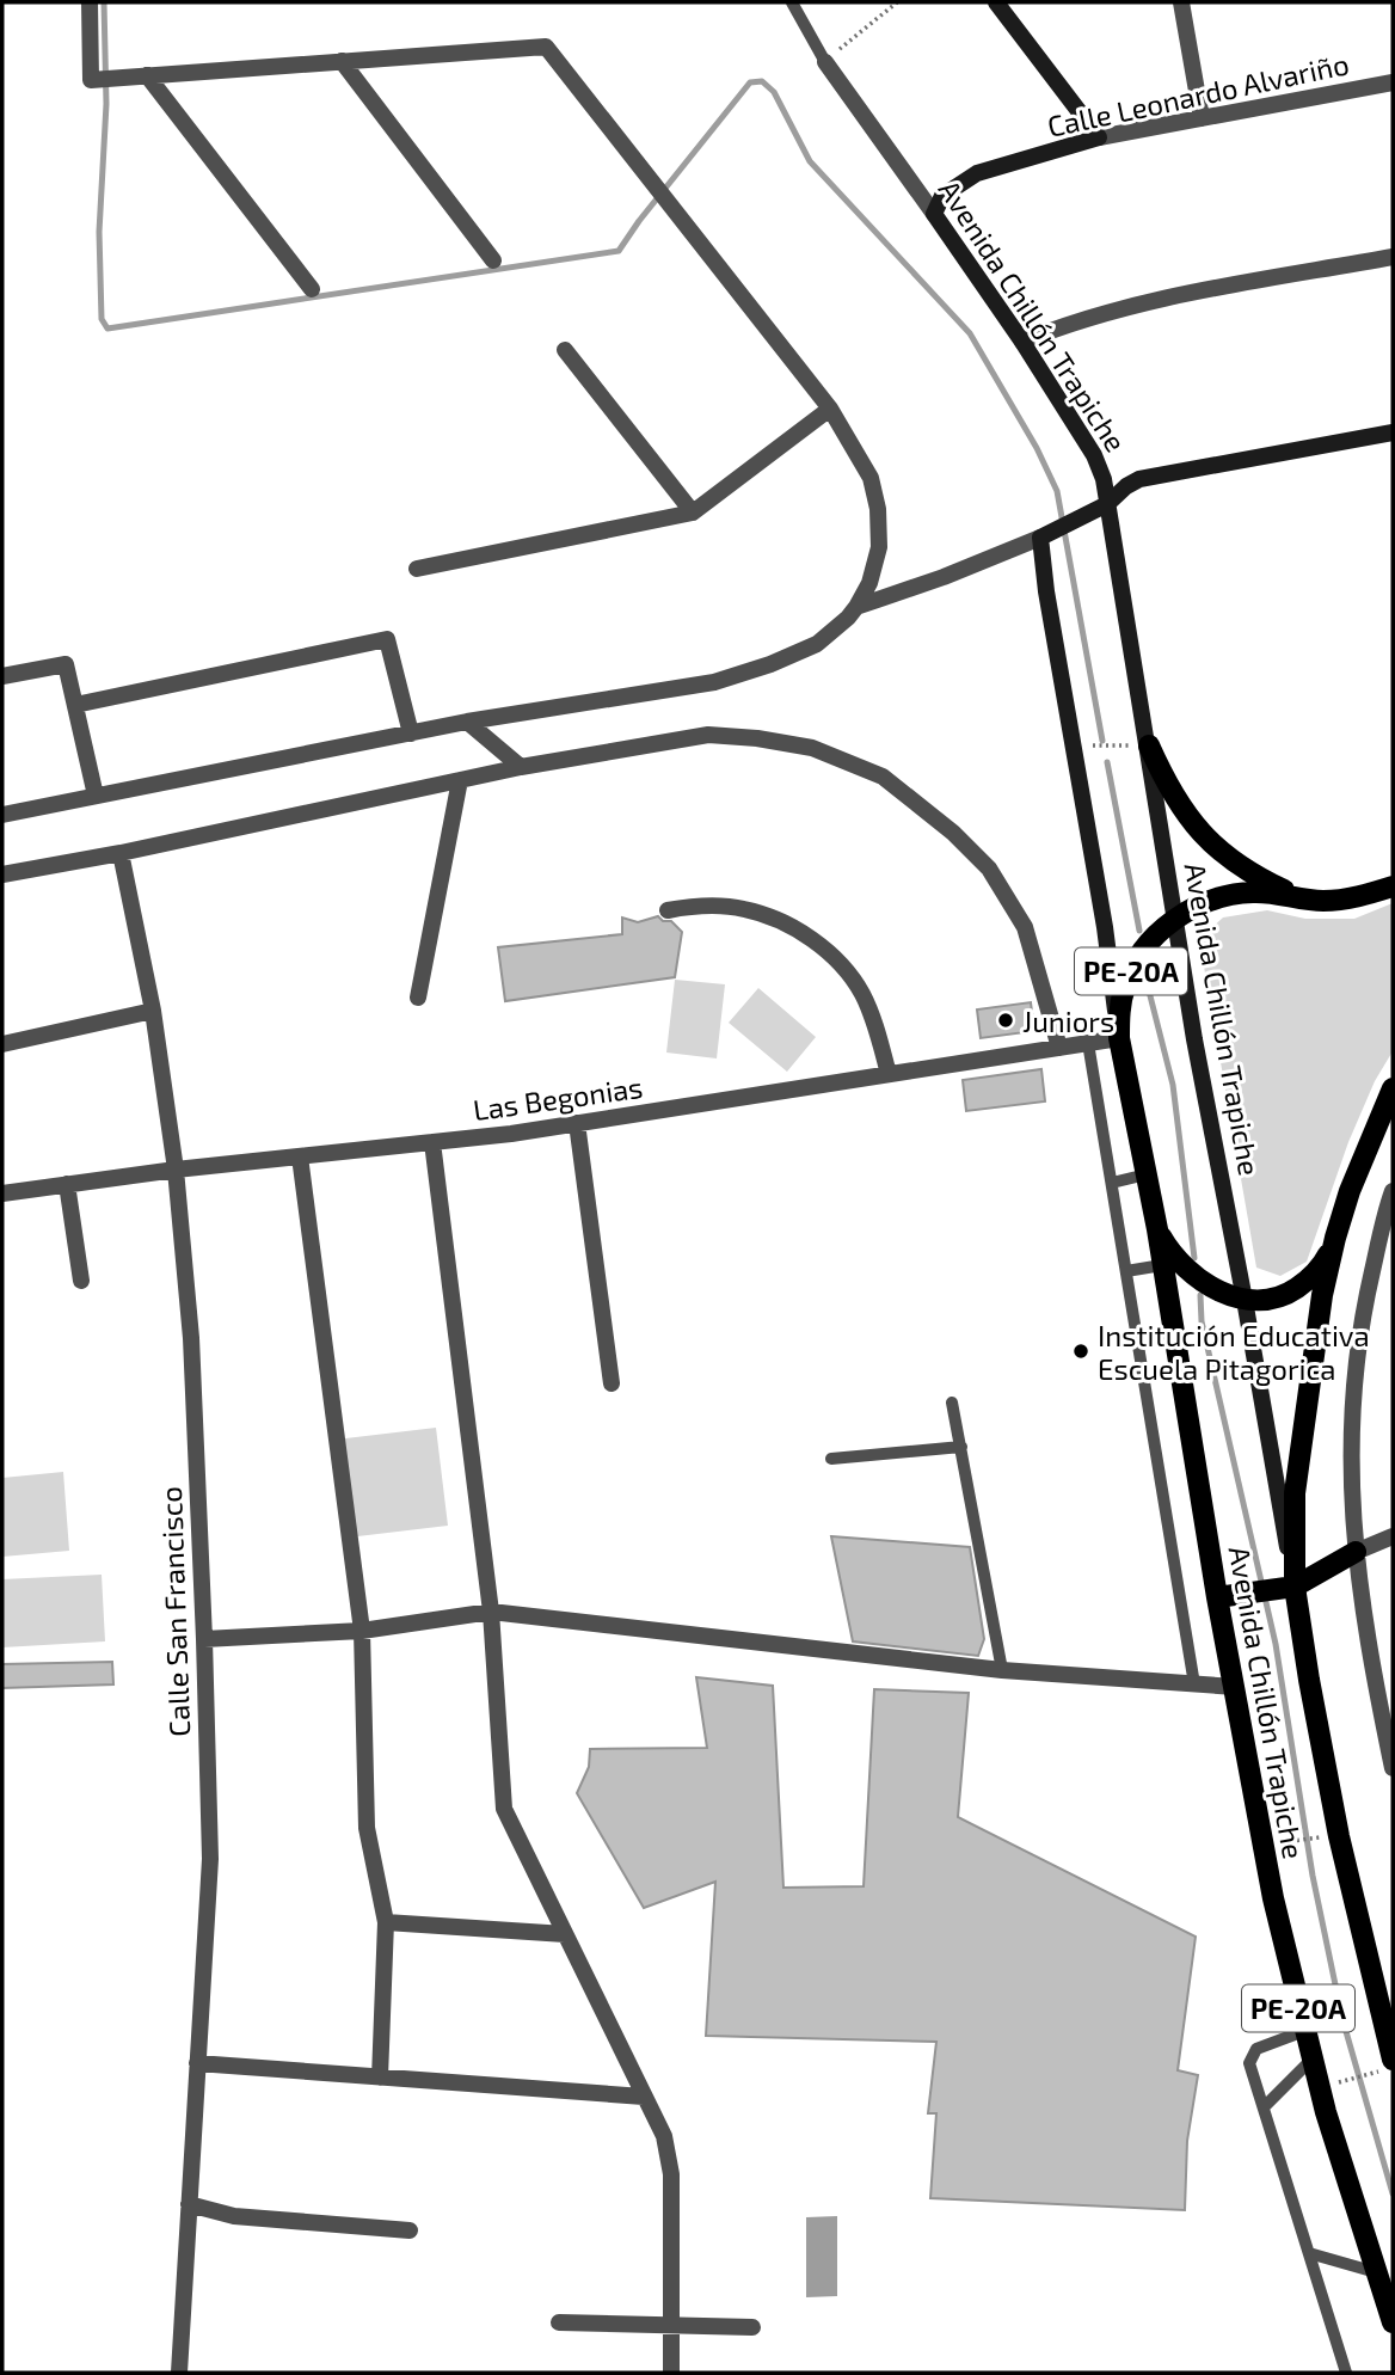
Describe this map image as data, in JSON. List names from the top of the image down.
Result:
{
  "streets": {
    "main road": ["Avenida Chillón Trapiche", "PE-20A"],
    "street": ["Calle Leonardo Alvariño", "Las Begonias", "Calle San Francisco"]
  },
  "crossings": [
    ["Calle Leonardo Alvariño", "Avenida Chillón Trapiche"],
    ["Avenida Chillón Trapiche", "PE-20A"],
    ["Avenida Chillón Trapiche", "Las Begonias"],
    ["PE-20A", "Las Begonias"],
    ["Las Begonias", "Calle San Francisco"]
  ],
  "places": ["Juniors", "Institución Educativa Escuela Pitagorica"]
}
